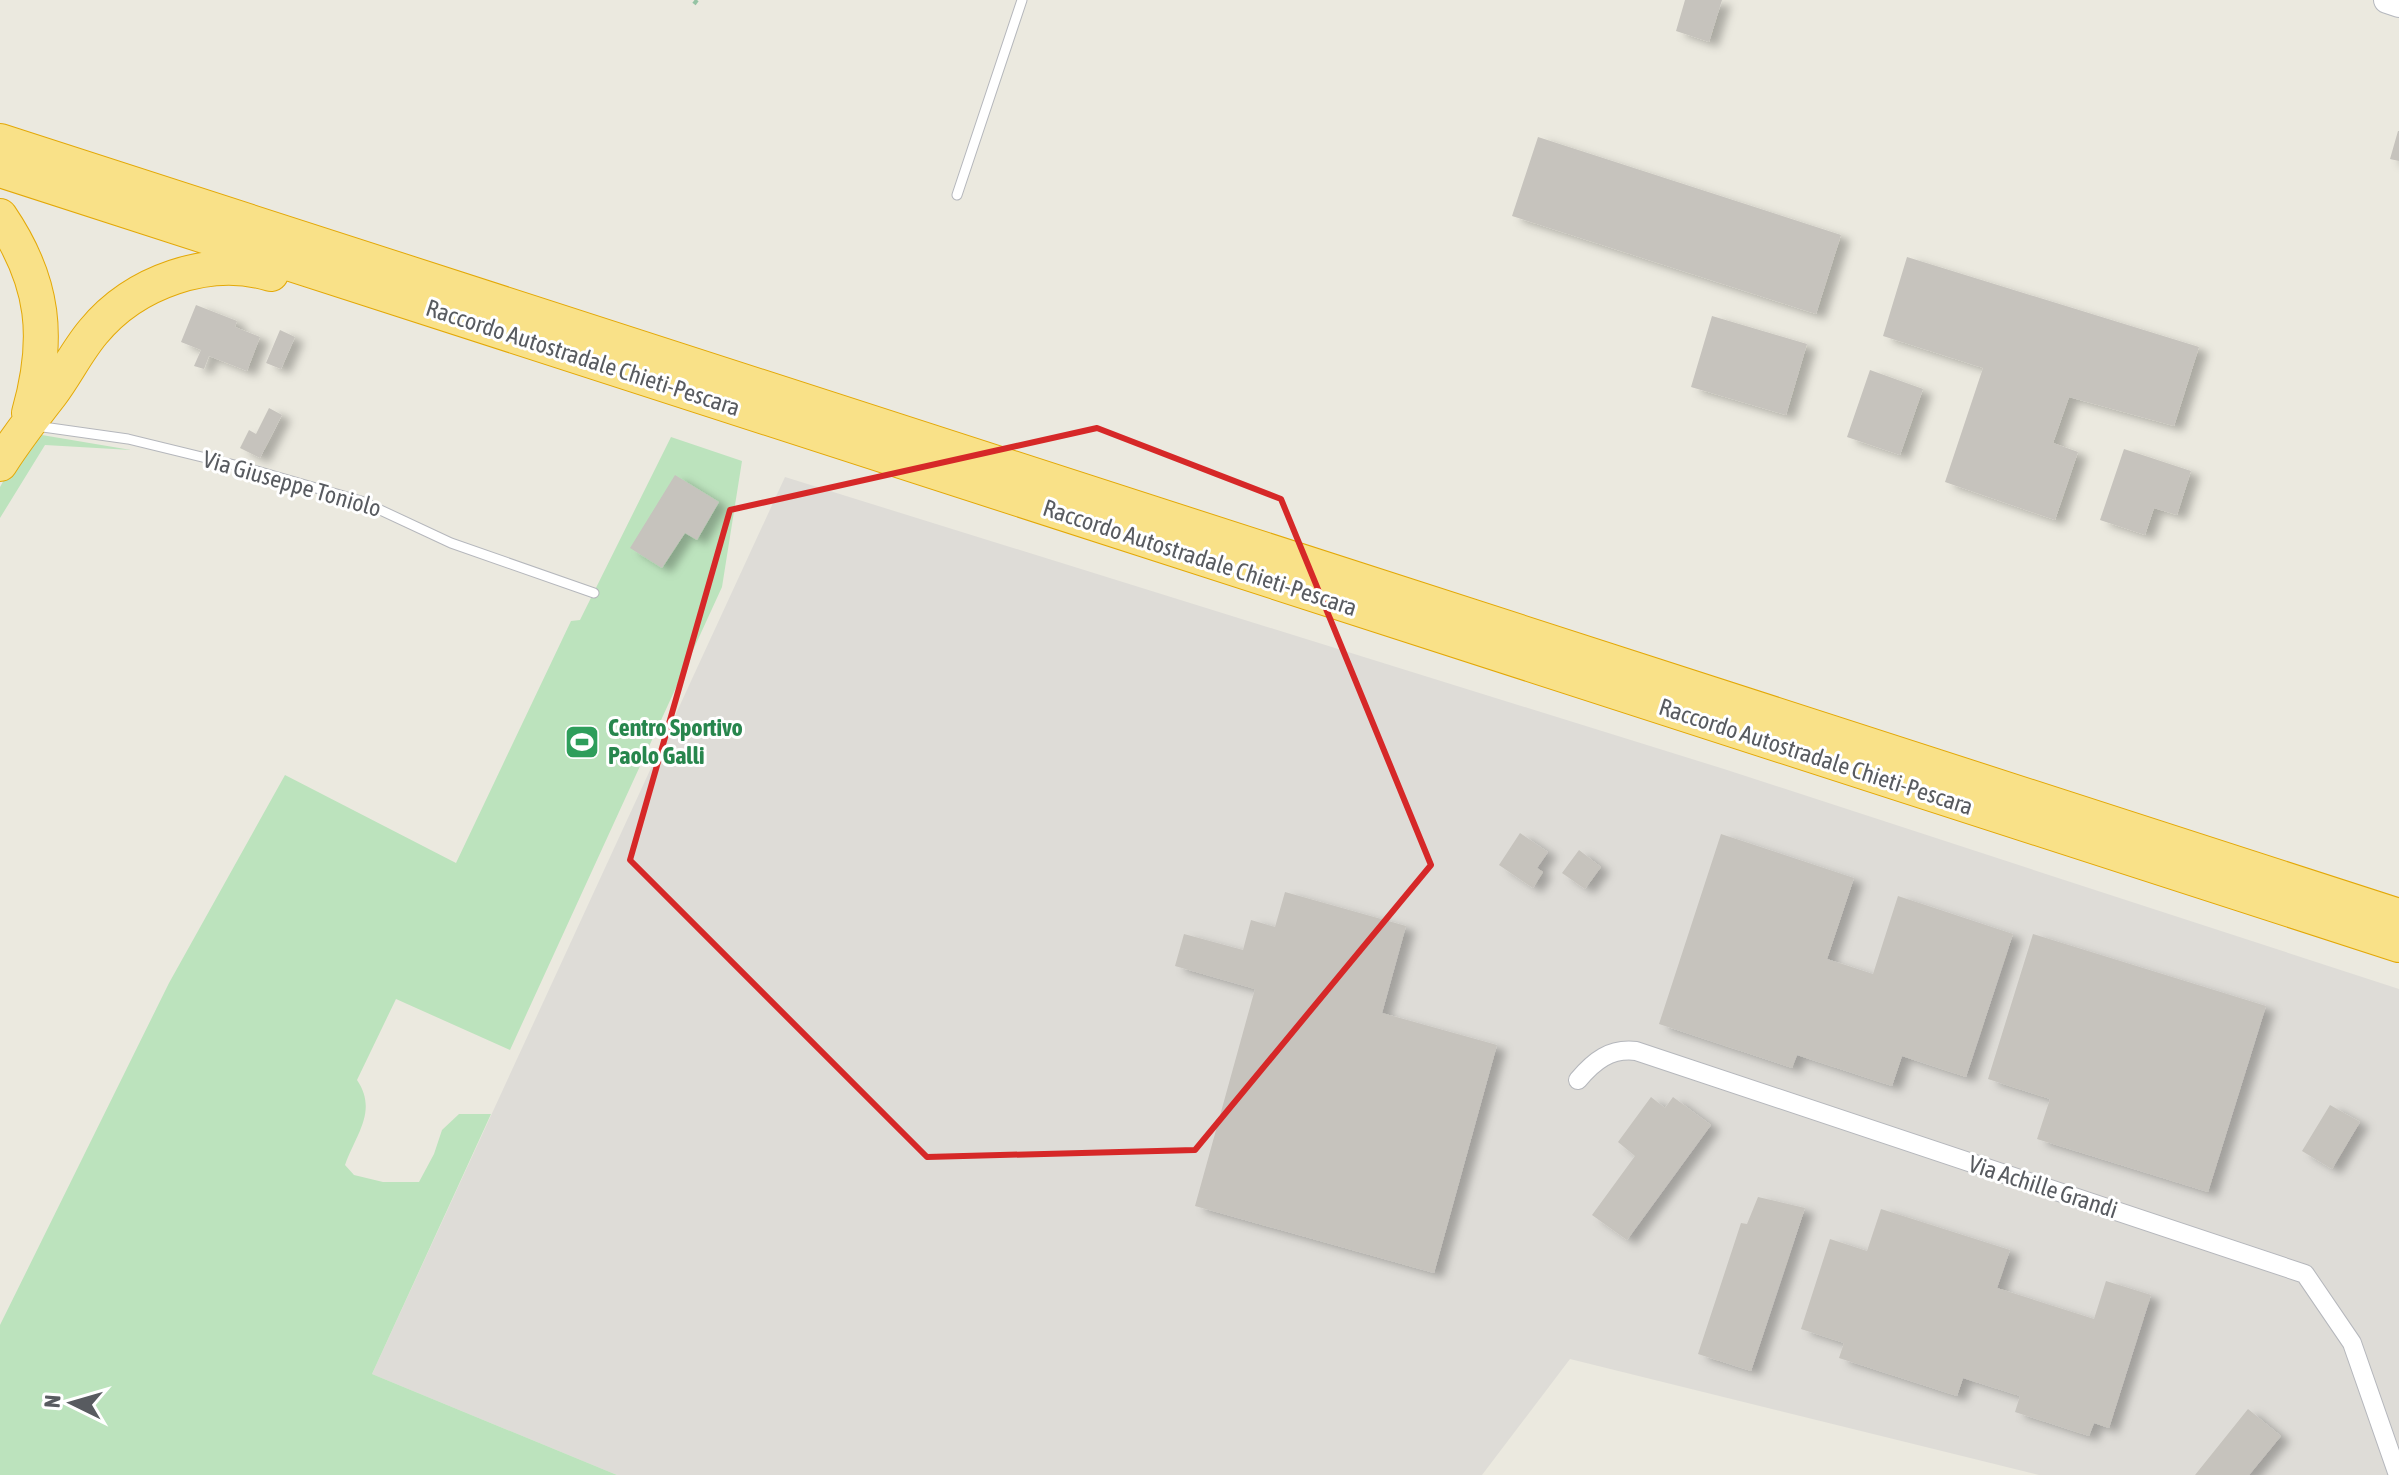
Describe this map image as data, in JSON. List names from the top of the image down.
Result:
{
  "streets": {
    "highway": ["Raccordo Autostradale Chieti-Pescara"],
    "street": ["Via Achille Grandi"],
    "lane": ["Via Giuseppe Toniolo"]
  },
  "places": {
    "sports": ["Centro Sportivo Paolo Galli"]
  },
  "north": "left"
}
